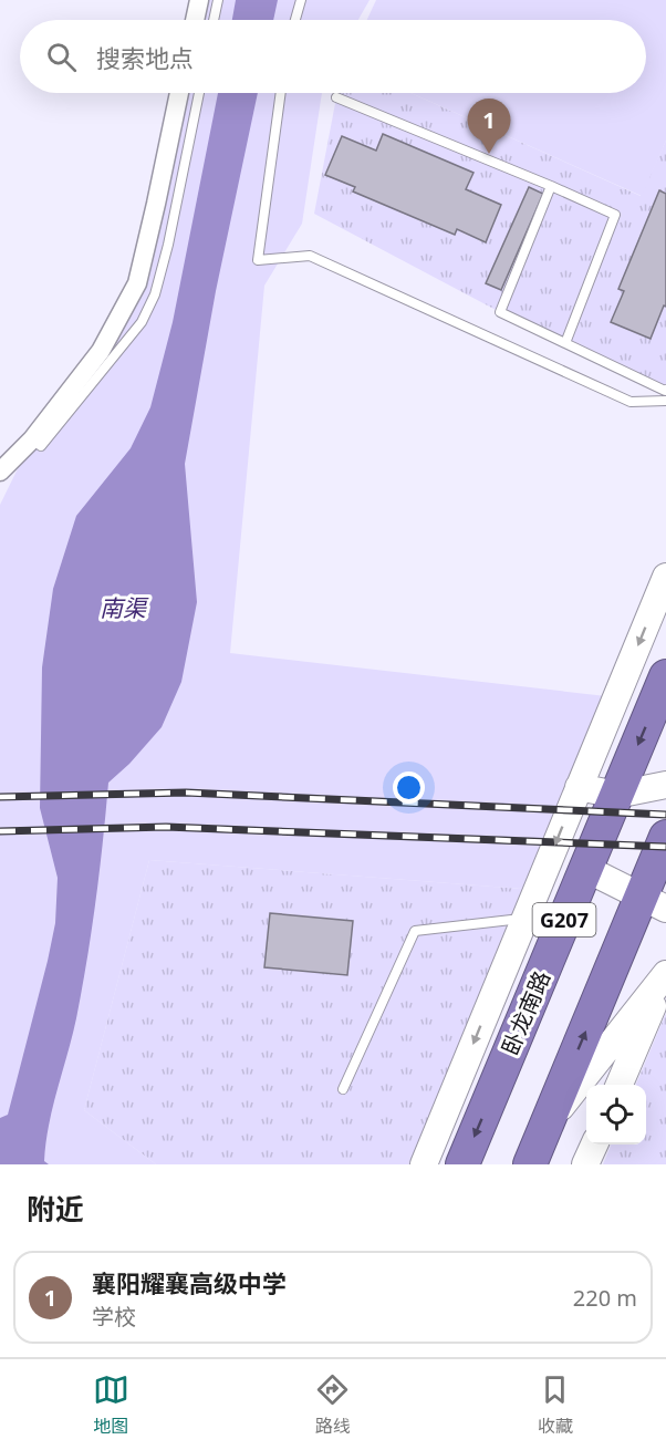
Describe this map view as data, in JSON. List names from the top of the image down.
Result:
{
  "streets": {
    "highway": ["G207", "卧龙南路"]
  },
  "water": ["南渠"],
  "page": {
    "search": "搜索地点",
    "pins": "1",
    "heading": "附近",
    "list": [
      {
        "mark": "1",
        "name": "襄阳耀襄高级中学",
        "note": "学校",
        "value": "220 m"
      }
    ],
    "nav": ["地图", "路线", "收藏"]
  }
}
